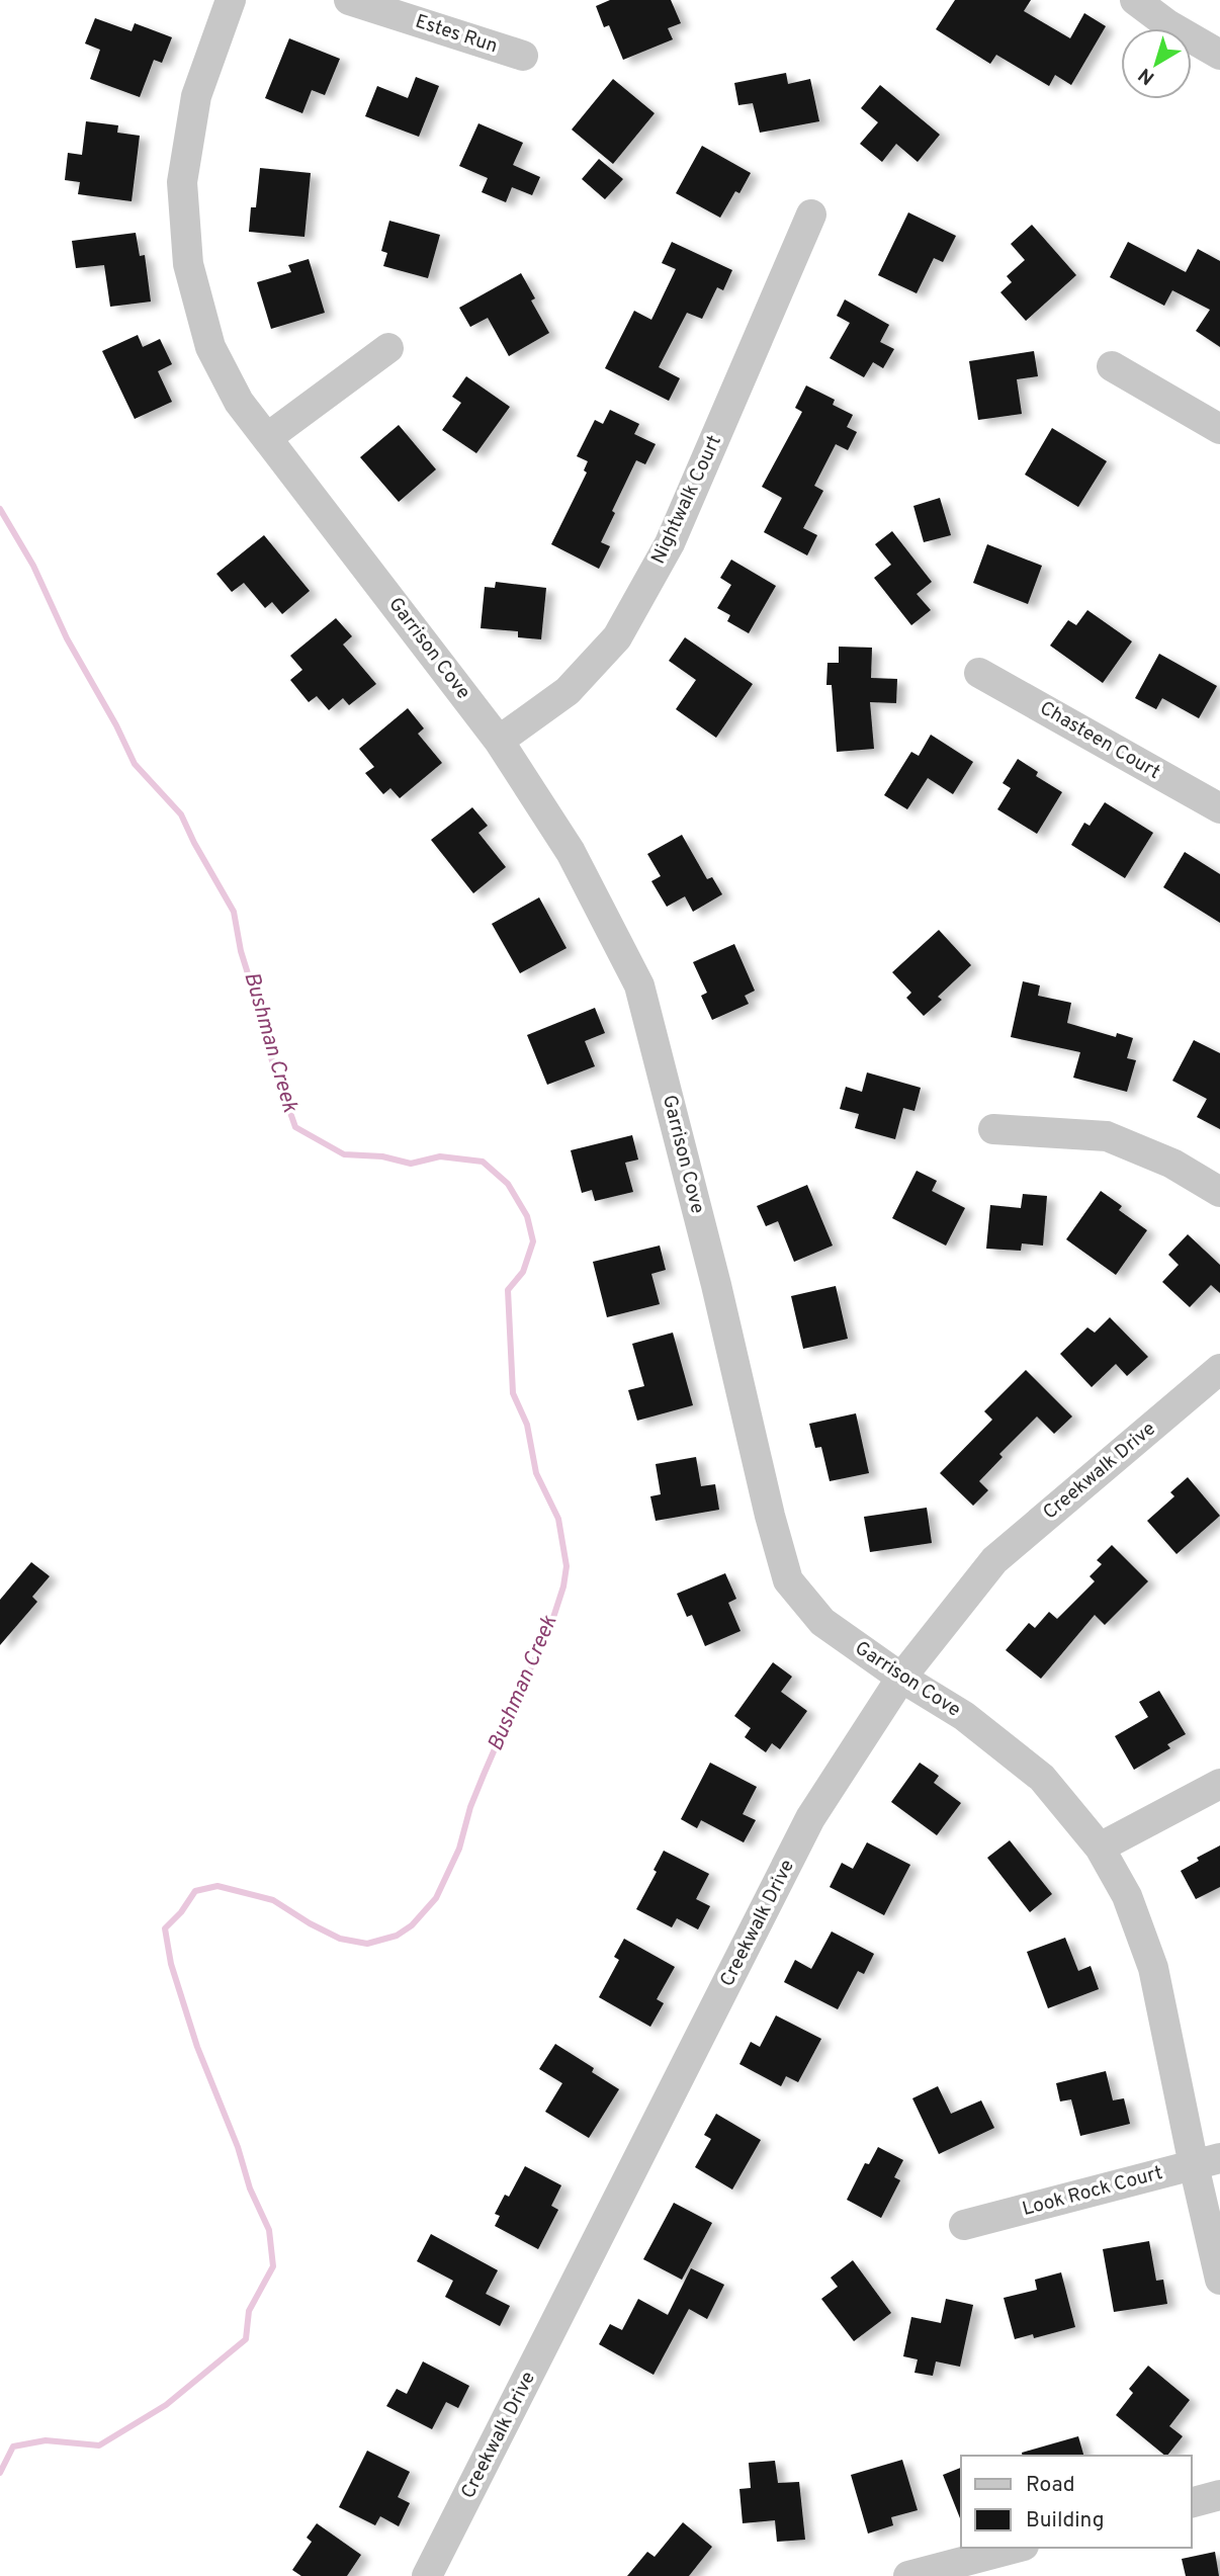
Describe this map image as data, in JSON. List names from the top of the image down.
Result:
{
  "streets": {
    "street": [
      "Estes Run",
      "Nightwalk Court",
      "Garrison Cove",
      "Chasteen Court",
      "Creekwalk Drive",
      "Look Rock Court"
    ]
  },
  "crossings": [
    ["Nightwalk Court", "Garrison Cove"],
    ["Garrison Cove", "Creekwalk Drive"],
    ["Garrison Cove", "Look Rock Court"]
  ],
  "water": ["Bushman Creek"],
  "legend": ["Road", "Building"],
  "north": "bottom left"
}
